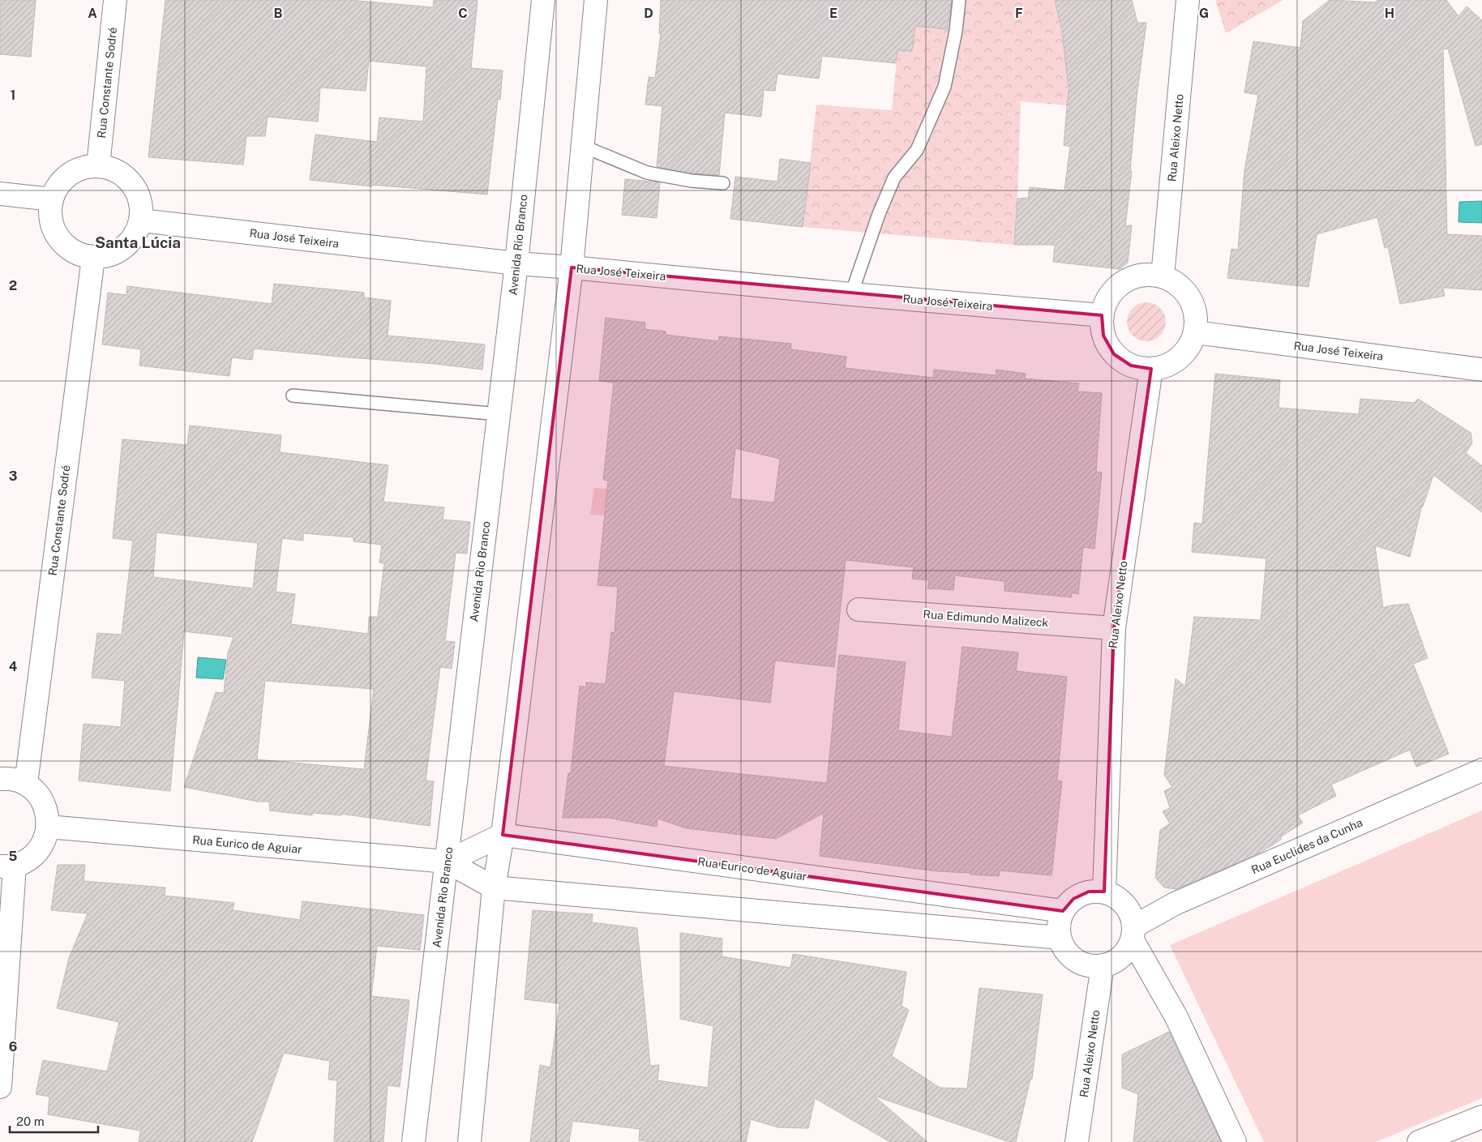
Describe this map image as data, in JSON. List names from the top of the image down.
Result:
{
  "streets": {
    "street": [
      "Rua Constante Sodré",
      "Rua Aleixo Netto",
      "Rua José Teixeira",
      "Avenida Rio Branco",
      "Rua Edimundo Malizeck",
      "Rua Eurico de Aguiar",
      "Rua Euclides da Cunha"
    ]
  },
  "crossings": [
    ["Rua Constante Sodré", "Rua José Teixeira"],
    ["Rua Aleixo Netto", "Rua José Teixeira"],
    ["Rua Aleixo Netto", "Rua Edimundo Malizeck"],
    ["Rua Aleixo Netto", "Rua Eurico de Aguiar"],
    ["Rua Aleixo Netto", "Rua Euclides da Cunha"],
    ["Rua José Teixeira", "Avenida Rio Branco"],
    ["Avenida Rio Branco", "Rua Eurico de Aguiar"],
    ["Rua Eurico de Aguiar", "Rua Euclides da Cunha"]
  ],
  "districts": ["Santa Lúcia"],
  "scale_bar": "20 m",
  "grid": {
    "columns": [
      "A",
      "B",
      "C",
      "D",
      "E",
      "F",
      "G",
      "H"
    ],
    "rows": [
      "1",
      "2",
      "3",
      "4",
      "5",
      "6"
    ]
  }
}
